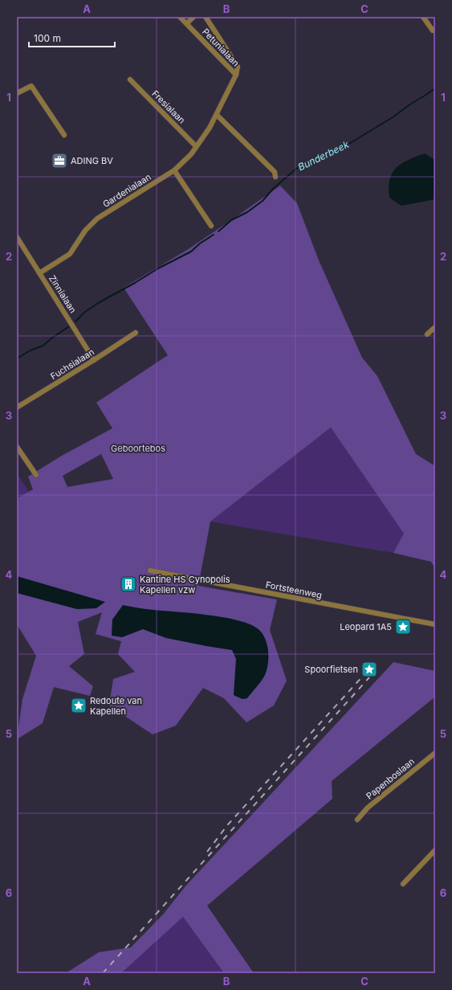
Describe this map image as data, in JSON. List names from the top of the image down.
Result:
{
  "streets": {
    "street": [
      "Petunialaan",
      "Fresialaan",
      "Gardenialaan",
      "Zinnialaan",
      "Fuchsialaan",
      "Fortsteenweg",
      "Papenboslaan"
    ]
  },
  "crossings": [
    ["Petunialaan", "Gardenialaan"],
    ["Fresialaan", "Gardenialaan"],
    ["Gardenialaan", "Zinnialaan"],
    ["Zinnialaan", "Fuchsialaan"]
  ],
  "water": ["Bunderbeek"],
  "parks": ["Geboortebos"],
  "places": {
    "office": ["ADING BV"],
    "building": ["Kantine HS Cynopolis Kapellen vzw"],
    "place": ["Leopard 1A5", "Spoorfietsen", "Redoute van Kapellen"]
  },
  "scale_bar": "100 m",
  "grid": {
    "columns": ["A", "B", "C"],
    "rows": [
      "1",
      "2",
      "3",
      "4",
      "5",
      "6"
    ]
  }
}
